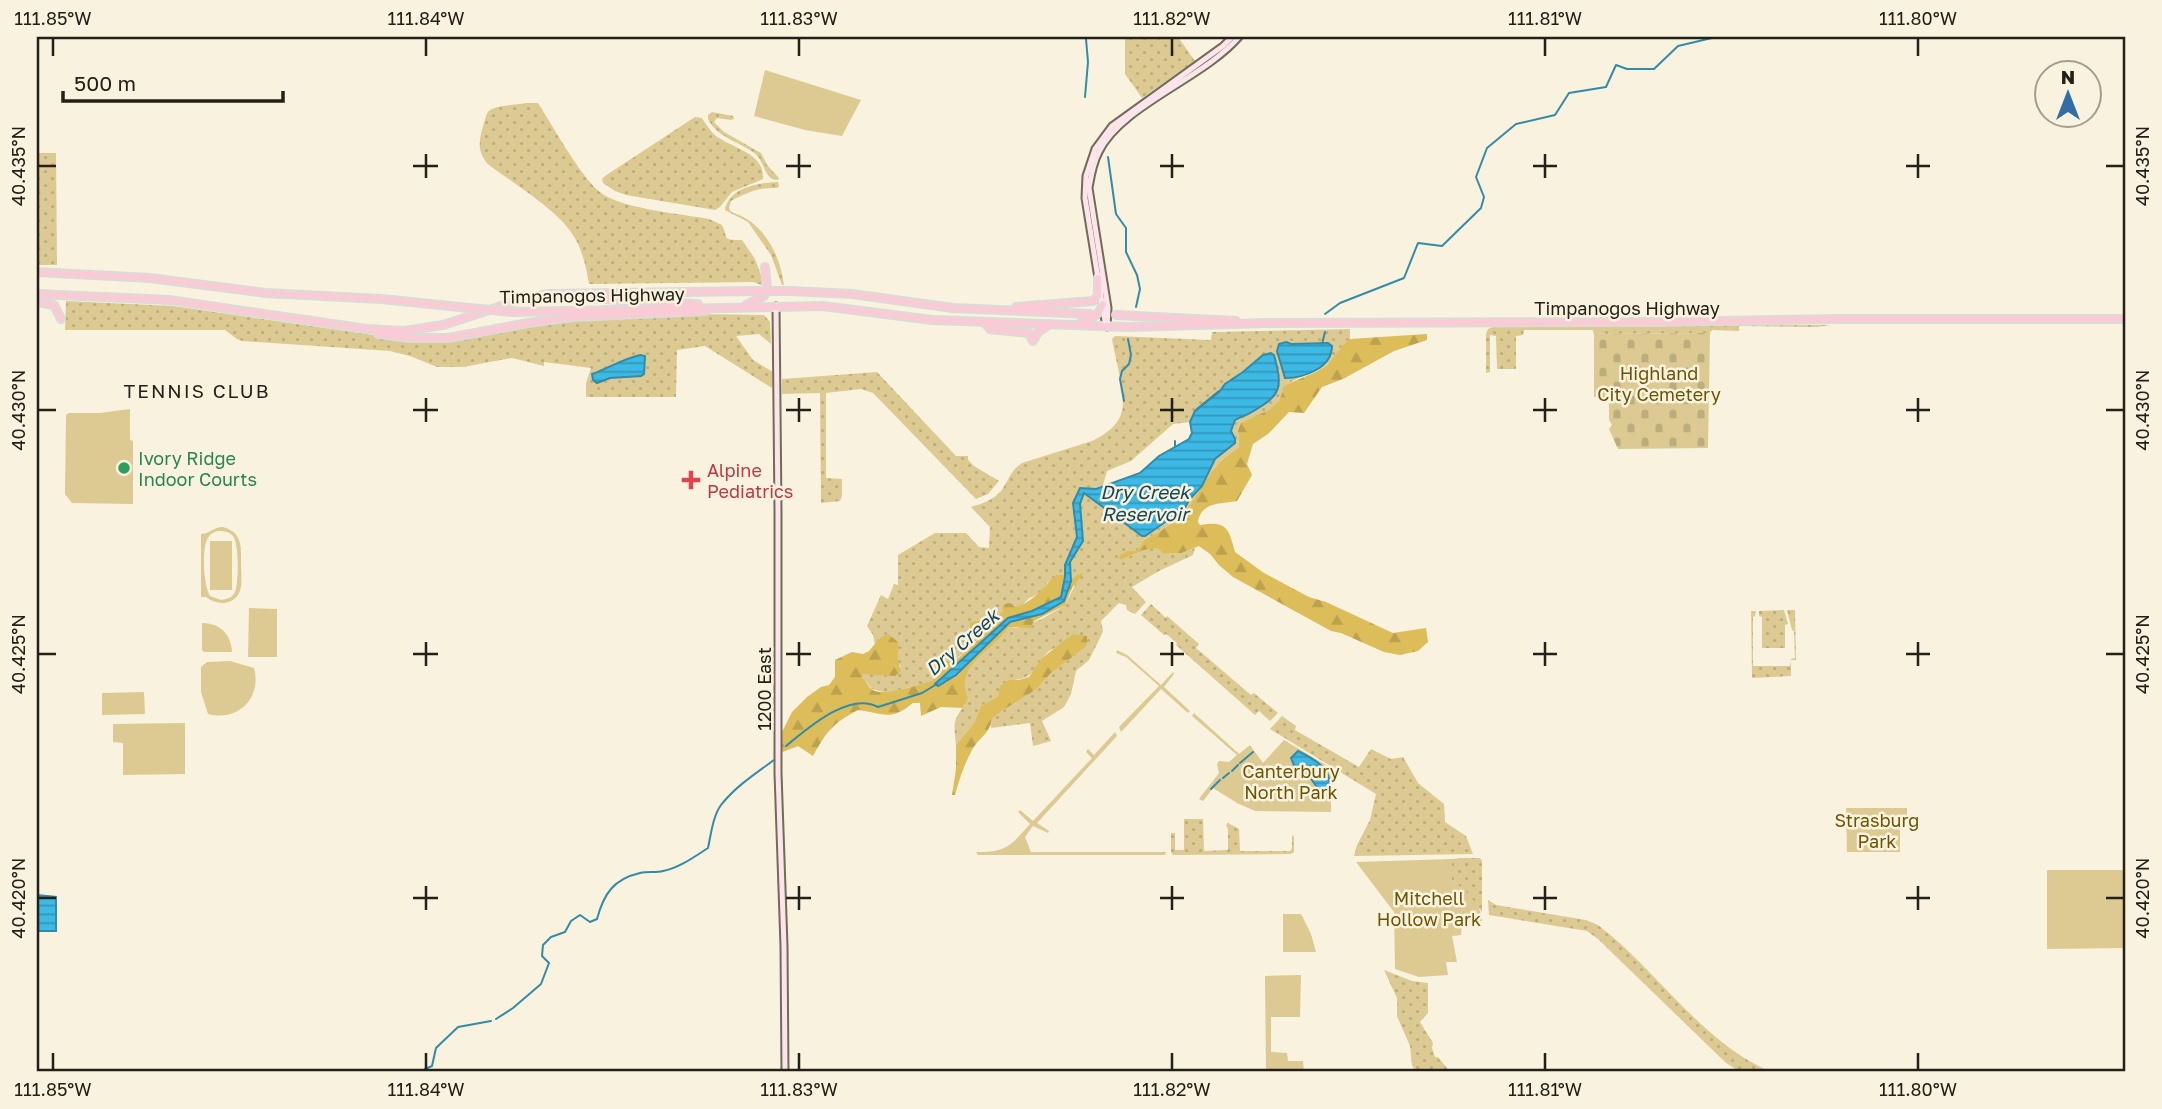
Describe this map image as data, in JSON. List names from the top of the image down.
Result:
{
  "streets": {
    "main road": ["Timpanogos Highway", "1200 East"]
  },
  "crossings": [
    ["Timpanogos Highway", "1200 East"]
  ],
  "districts": ["TENNIS CLUB"],
  "water": ["Dry Creek Reservoir", "Dry Creek"],
  "parks": [
    "Highland City Cemetery",
    "Canterbury North Park",
    "Strasburg Park",
    "Mitchell Hollow Park"
  ],
  "places": {
    "other": ["Ivory Ridge Indoor Courts"],
    "health": ["Alpine Pediatrics"]
  },
  "scale_bar": "500 m",
  "north": "top",
  "coordinates": [
    "111.85°W",
    "111.84°W",
    "111.83°W",
    "111.82°W",
    "111.81°W",
    "111.80°W",
    "40.435°N",
    "40.430°N",
    "40.425°N",
    "40.420°N"
  ]
}
